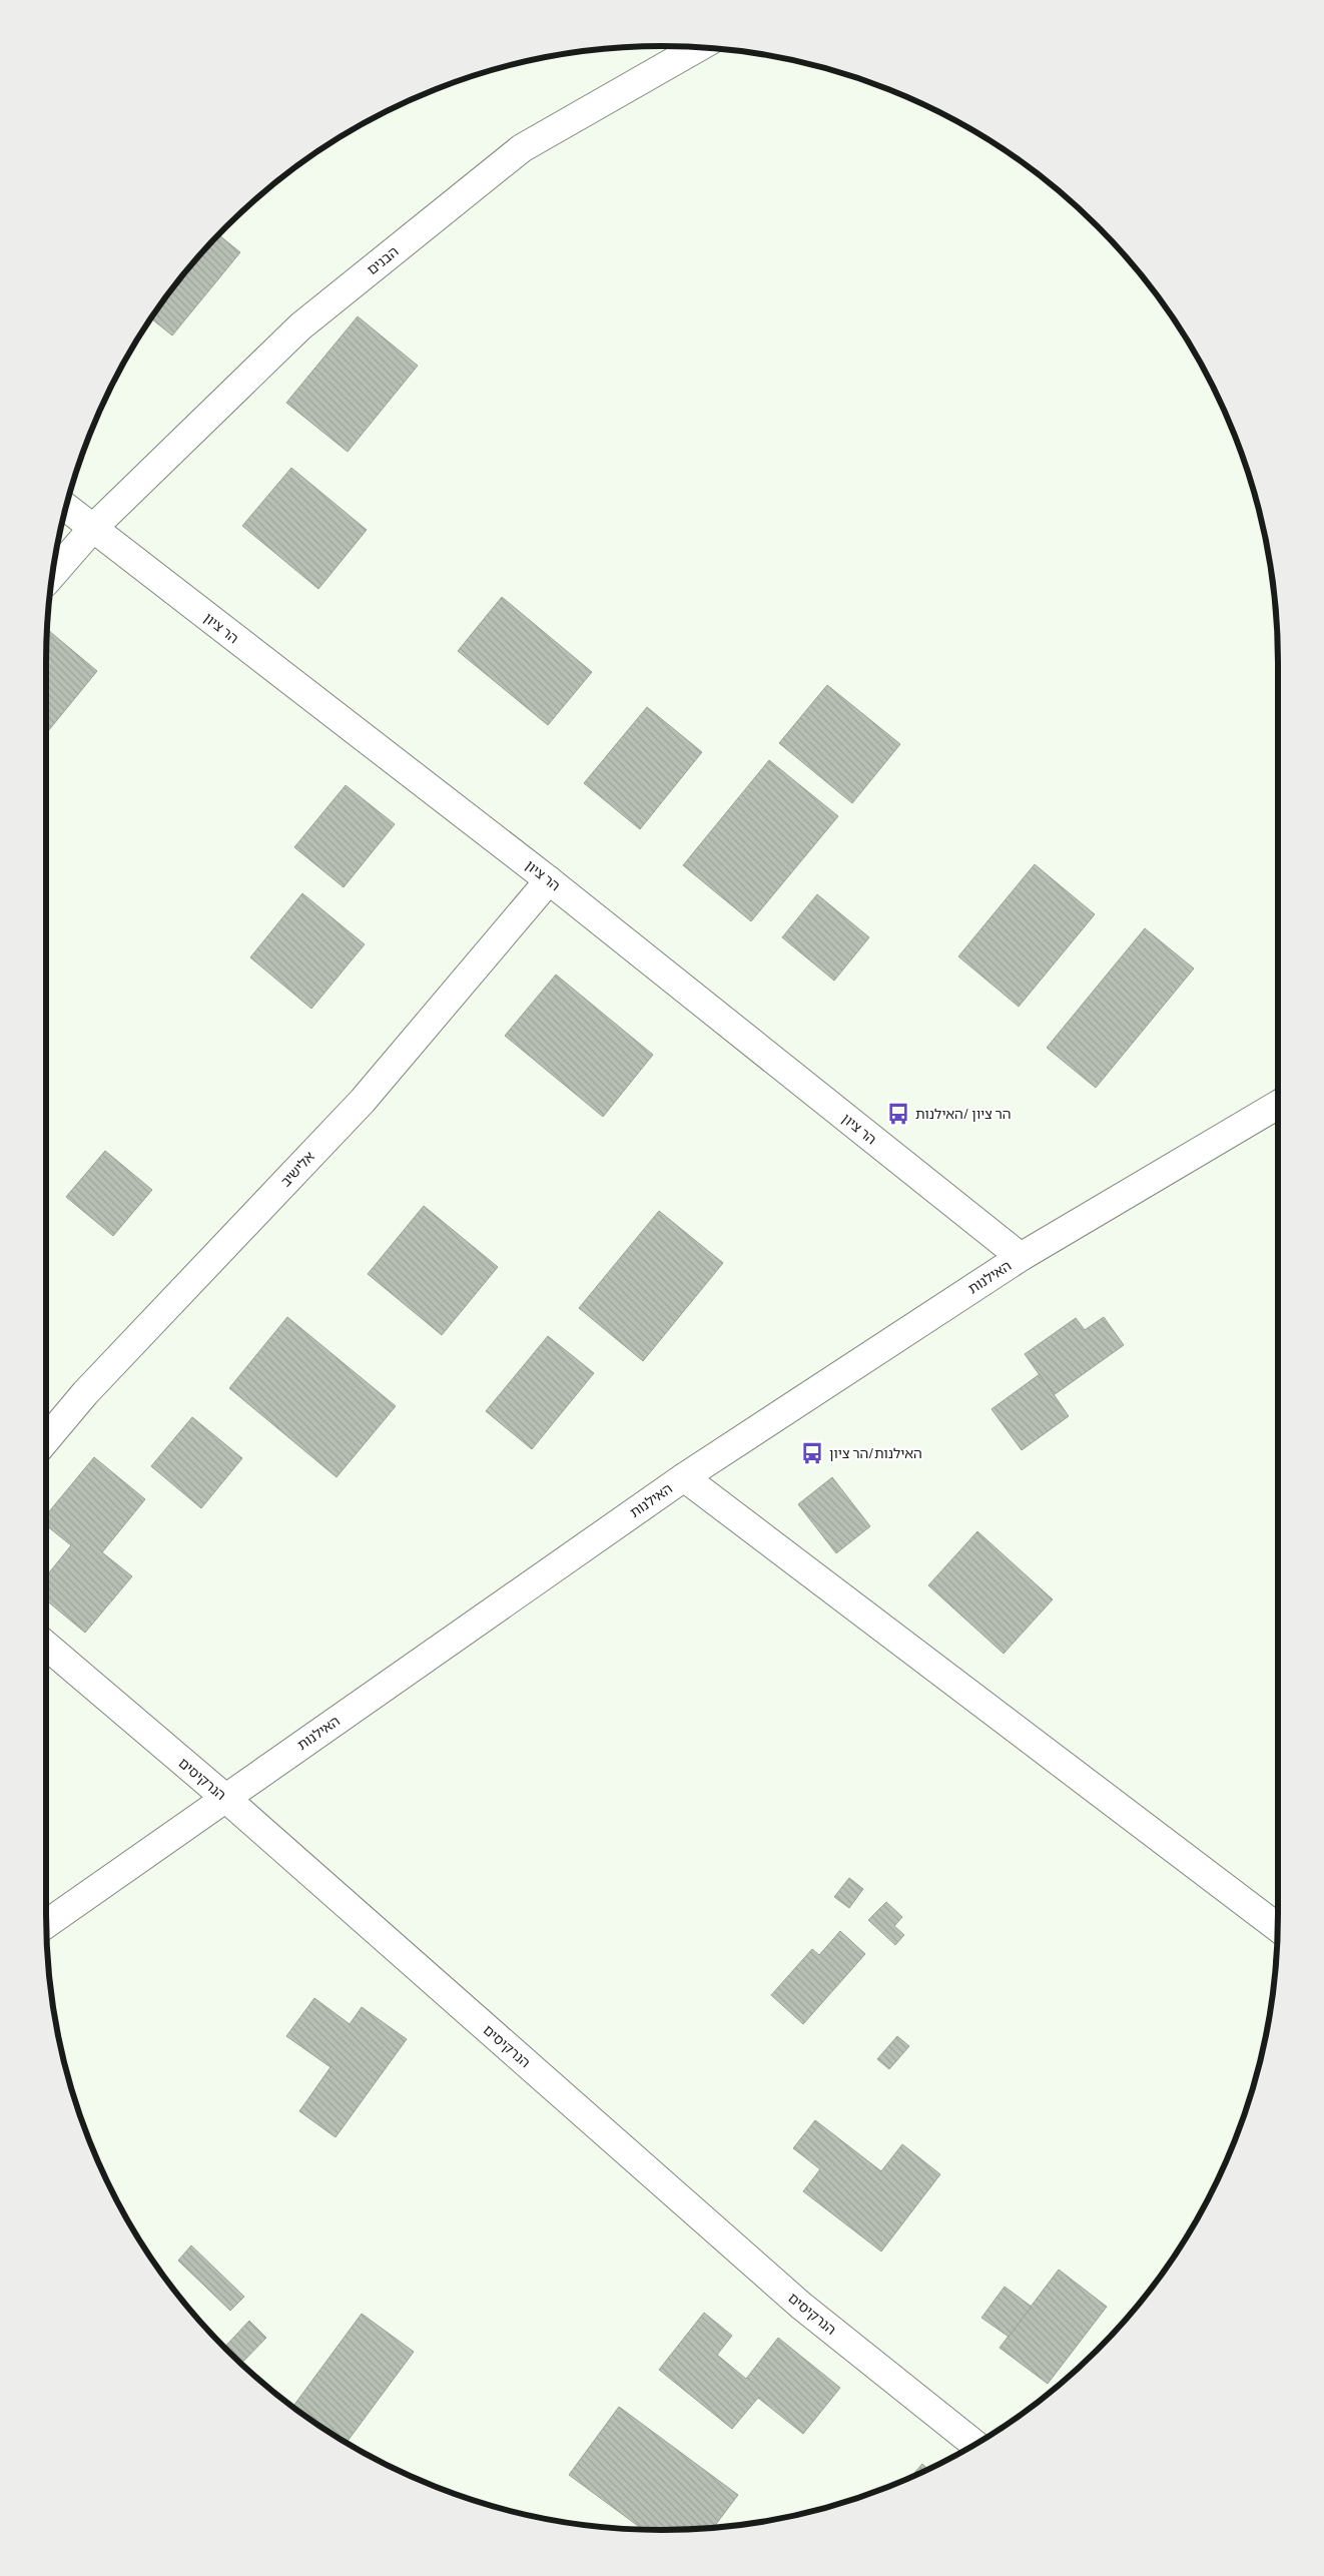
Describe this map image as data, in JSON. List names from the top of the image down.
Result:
{
  "streets": {
    "street": [
      "הבנים",
      "הר ציון",
      "אלישיב",
      "האילנות",
      "הנרקיסים"
    ]
  },
  "crossings": [
    ["הבנים", "הר ציון"],
    ["הר ציון", "אלישיב"],
    ["הר ציון", "האילנות"],
    ["האילנות", "הנרקיסים"]
  ],
  "places": {
    "bus stop": ["הר ציון /האילנות", "האילנות/הר ציון"]
  }
}
